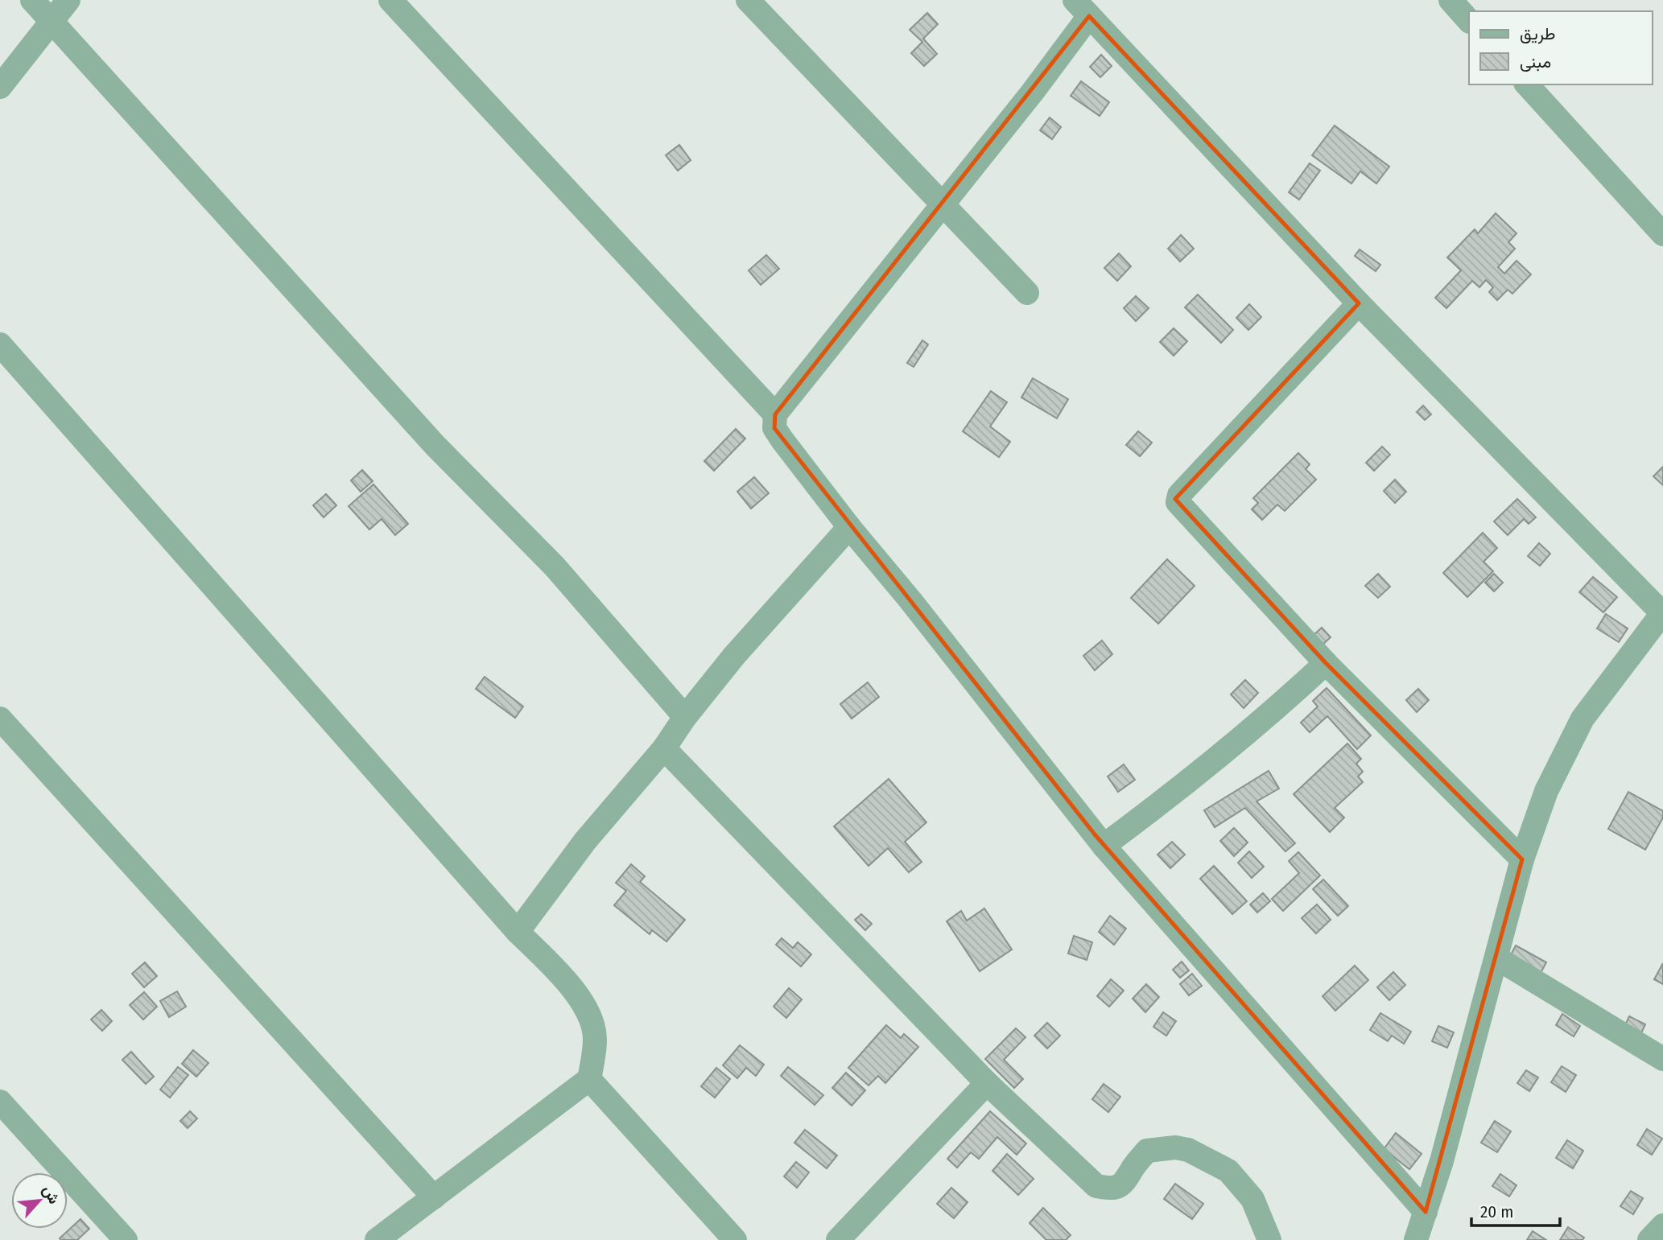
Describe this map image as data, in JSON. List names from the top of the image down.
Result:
{
  "legend": ["طريق", "مبنى"],
  "scale_bar": "20 m",
  "north": "top right"
}
